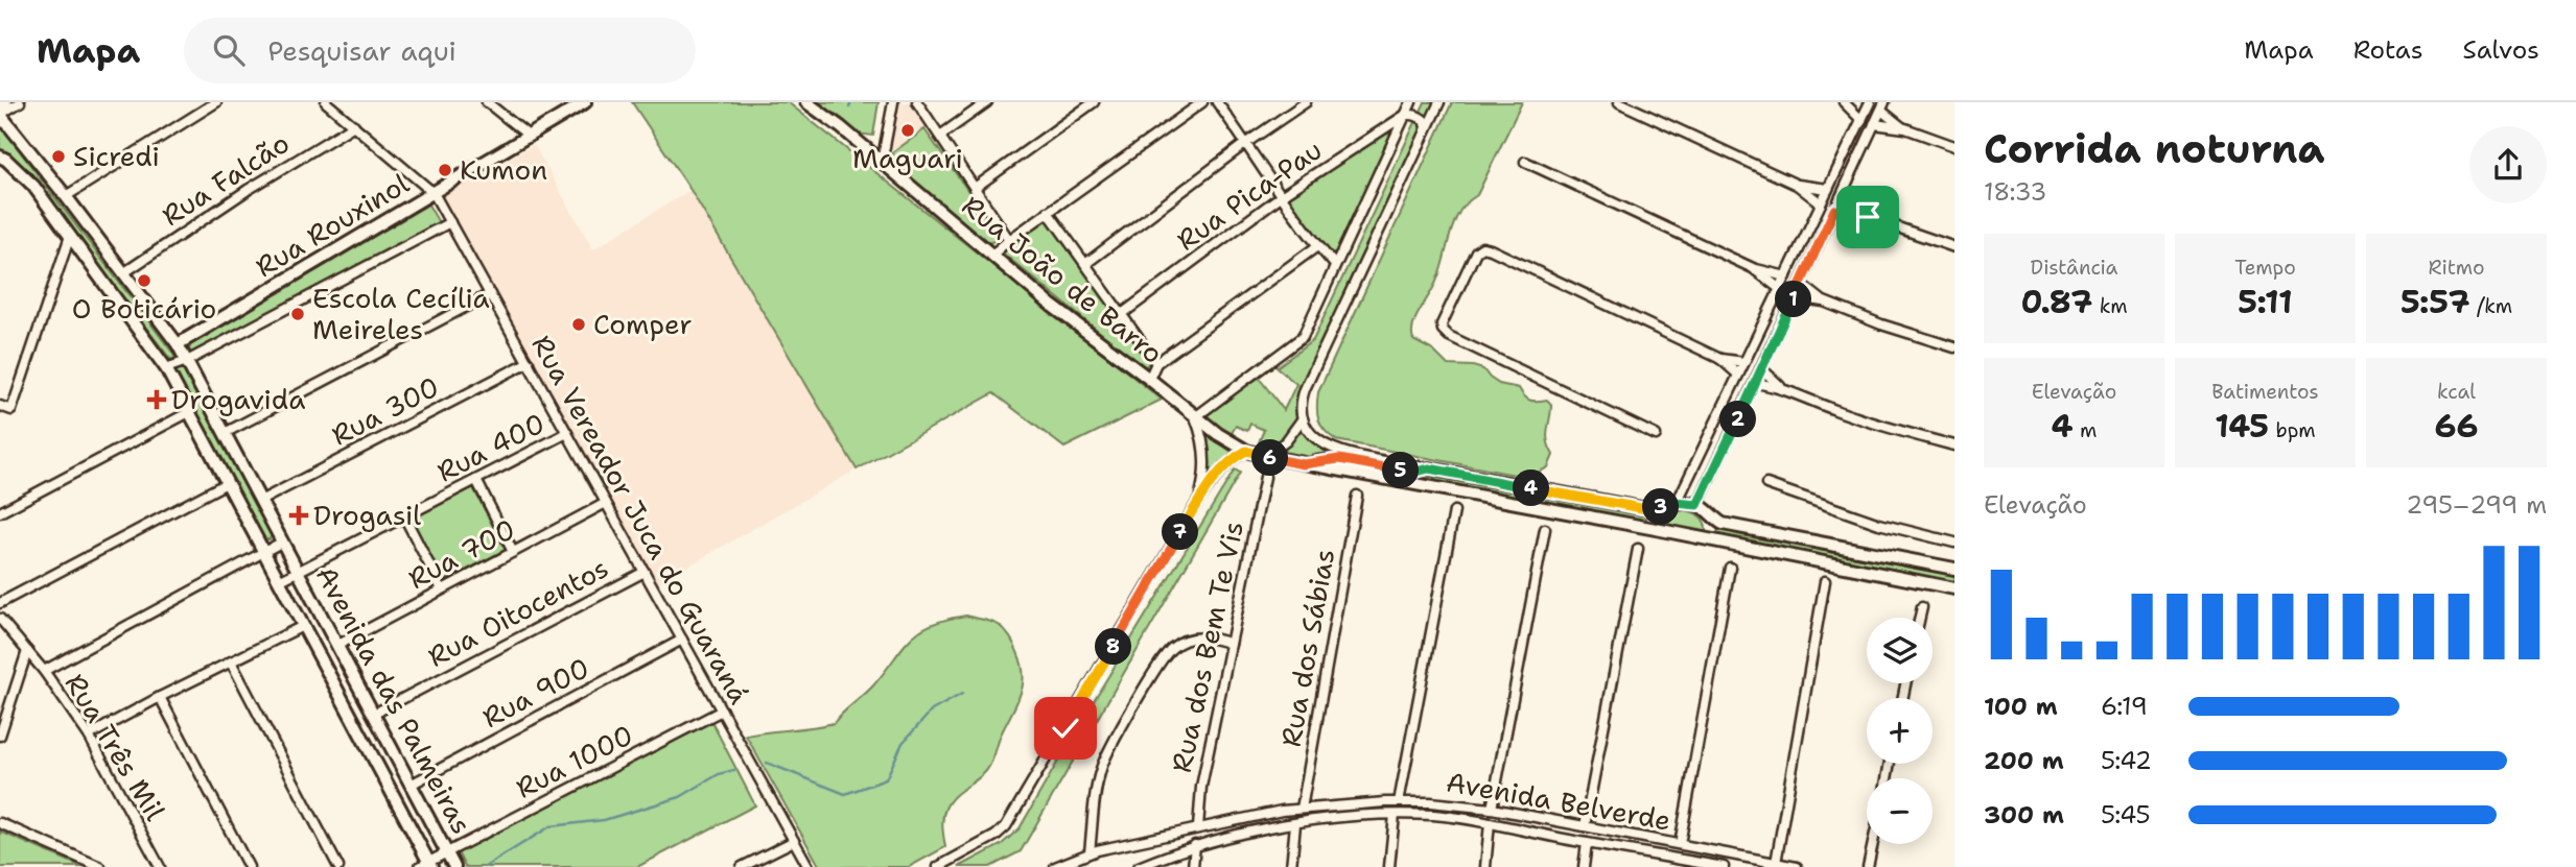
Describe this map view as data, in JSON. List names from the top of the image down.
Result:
{
  "streets": {
    "street": [
      "Rua Falcão",
      "Rua Pica-Pau",
      "Rua Rouxinol",
      "Rua João de Barro",
      "Rua 300",
      "Rua 400",
      "Rua Vereador Juca do Guaraná",
      "Rua 700",
      "Rua Oitocentos",
      "Rua dos Bem Te Vis",
      "Rua dos Sábias",
      "Rua 900",
      "Avenida das Palmeiras",
      "Rua Três Mil",
      "Rua 1000",
      "Avenida Belverde"
    ]
  },
  "crossings": [
    ["Rua Falcão", "Avenida das Palmeiras"],
    ["Rua Rouxinol", "Rua Vereador Juca do Guaraná"],
    ["Rua Rouxinol", "Avenida das Palmeiras"],
    ["Rua 300", "Rua Vereador Juca do Guaraná"],
    ["Rua 300", "Avenida das Palmeiras"],
    ["Rua 400", "Rua Vereador Juca do Guaraná"],
    ["Rua 400", "Avenida das Palmeiras"],
    ["Rua Vereador Juca do Guaraná", "Rua 700"],
    ["Rua Vereador Juca do Guaraná", "Rua Oitocentos"],
    ["Rua Vereador Juca do Guaraná", "Rua 900"],
    ["Rua Vereador Juca do Guaraná", "Rua 1000"],
    ["Rua 700", "Avenida das Palmeiras"],
    ["Rua Oitocentos", "Avenida das Palmeiras"],
    ["Rua dos Bem Te Vis", "Avenida Belverde"],
    ["Rua dos Sábias", "Avenida Belverde"],
    ["Rua 900", "Avenida das Palmeiras"],
    ["Avenida das Palmeiras", "Rua 1000"]
  ],
  "places": {
    "other": [
      "Maguari",
      "Sicredi",
      "Kumon",
      "O Boticário",
      "Escola Cecília Meireles",
      "Comper"
    ],
    "health": ["Drogavida", "Drogasil"]
  },
  "page": {
    "header": "Mapa",
    "search": "Pesquisar aqui",
    "nav": ["Mapa", "Rotas", "Salvos"],
    "heading": ["Corrida noturna", "18:33"],
    "stats": [
      ["Distância", "0.87 km"],
      ["Tempo", "5:11"],
      ["Ritmo", "5:57 /km"],
      ["Elevação", "4 m"],
      ["Batimentos", "145 bpm"],
      ["kcal", "66"]
    ],
    "pins": [
      "1",
      "2",
      "6",
      "5",
      "4",
      "3",
      "7",
      "8"
    ],
    "chart": ["Elevação", "295–299 m"],
    "map_buttons": ["+", "−"],
    "list": [
      {
        "name": "100 m",
        "note": "6:19"
      },
      {
        "name": "200 m",
        "note": "5:42"
      },
      {
        "name": "300 m",
        "note": "5:45"
      }
    ]
  }
}
